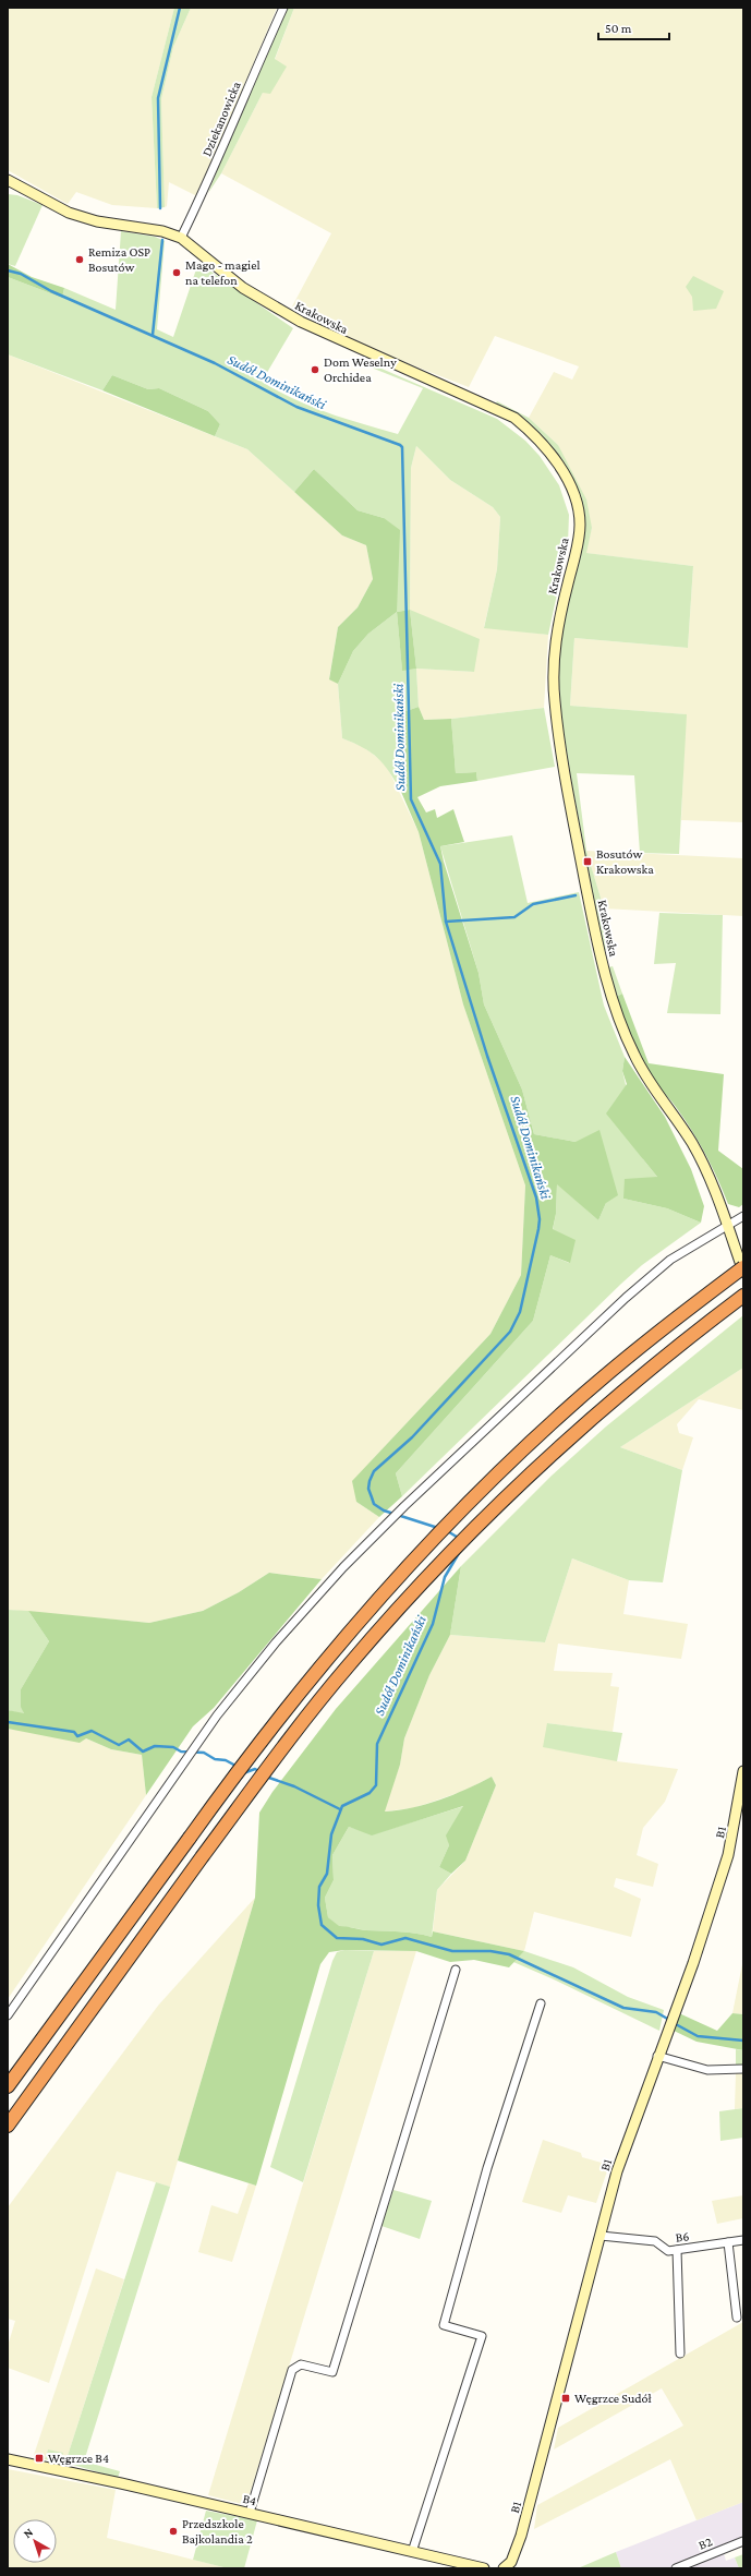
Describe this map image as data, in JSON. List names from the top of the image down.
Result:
{
  "streets": {
    "street": [
      "Dziekanowicka",
      "Krakowska",
      "B1",
      "B6",
      "B4",
      "B2"
    ]
  },
  "crossings": [
    ["Dziekanowicka", "Krakowska"],
    ["B1", "B6"]
  ],
  "water": ["Sudół Dominikański"],
  "places": {
    "other": [
      "Remiza OSP Bosutów",
      "Mago - magiel na telefon",
      "Dom Weselny Orchidea",
      "Przedszkole Bajkolandia 2"
    ],
    "transit": ["Bosutów Krakowska", "Węgrzce Sudół", "Węgrzce B4"]
  },
  "scale_bar": "50 m",
  "north": "top left"
}
